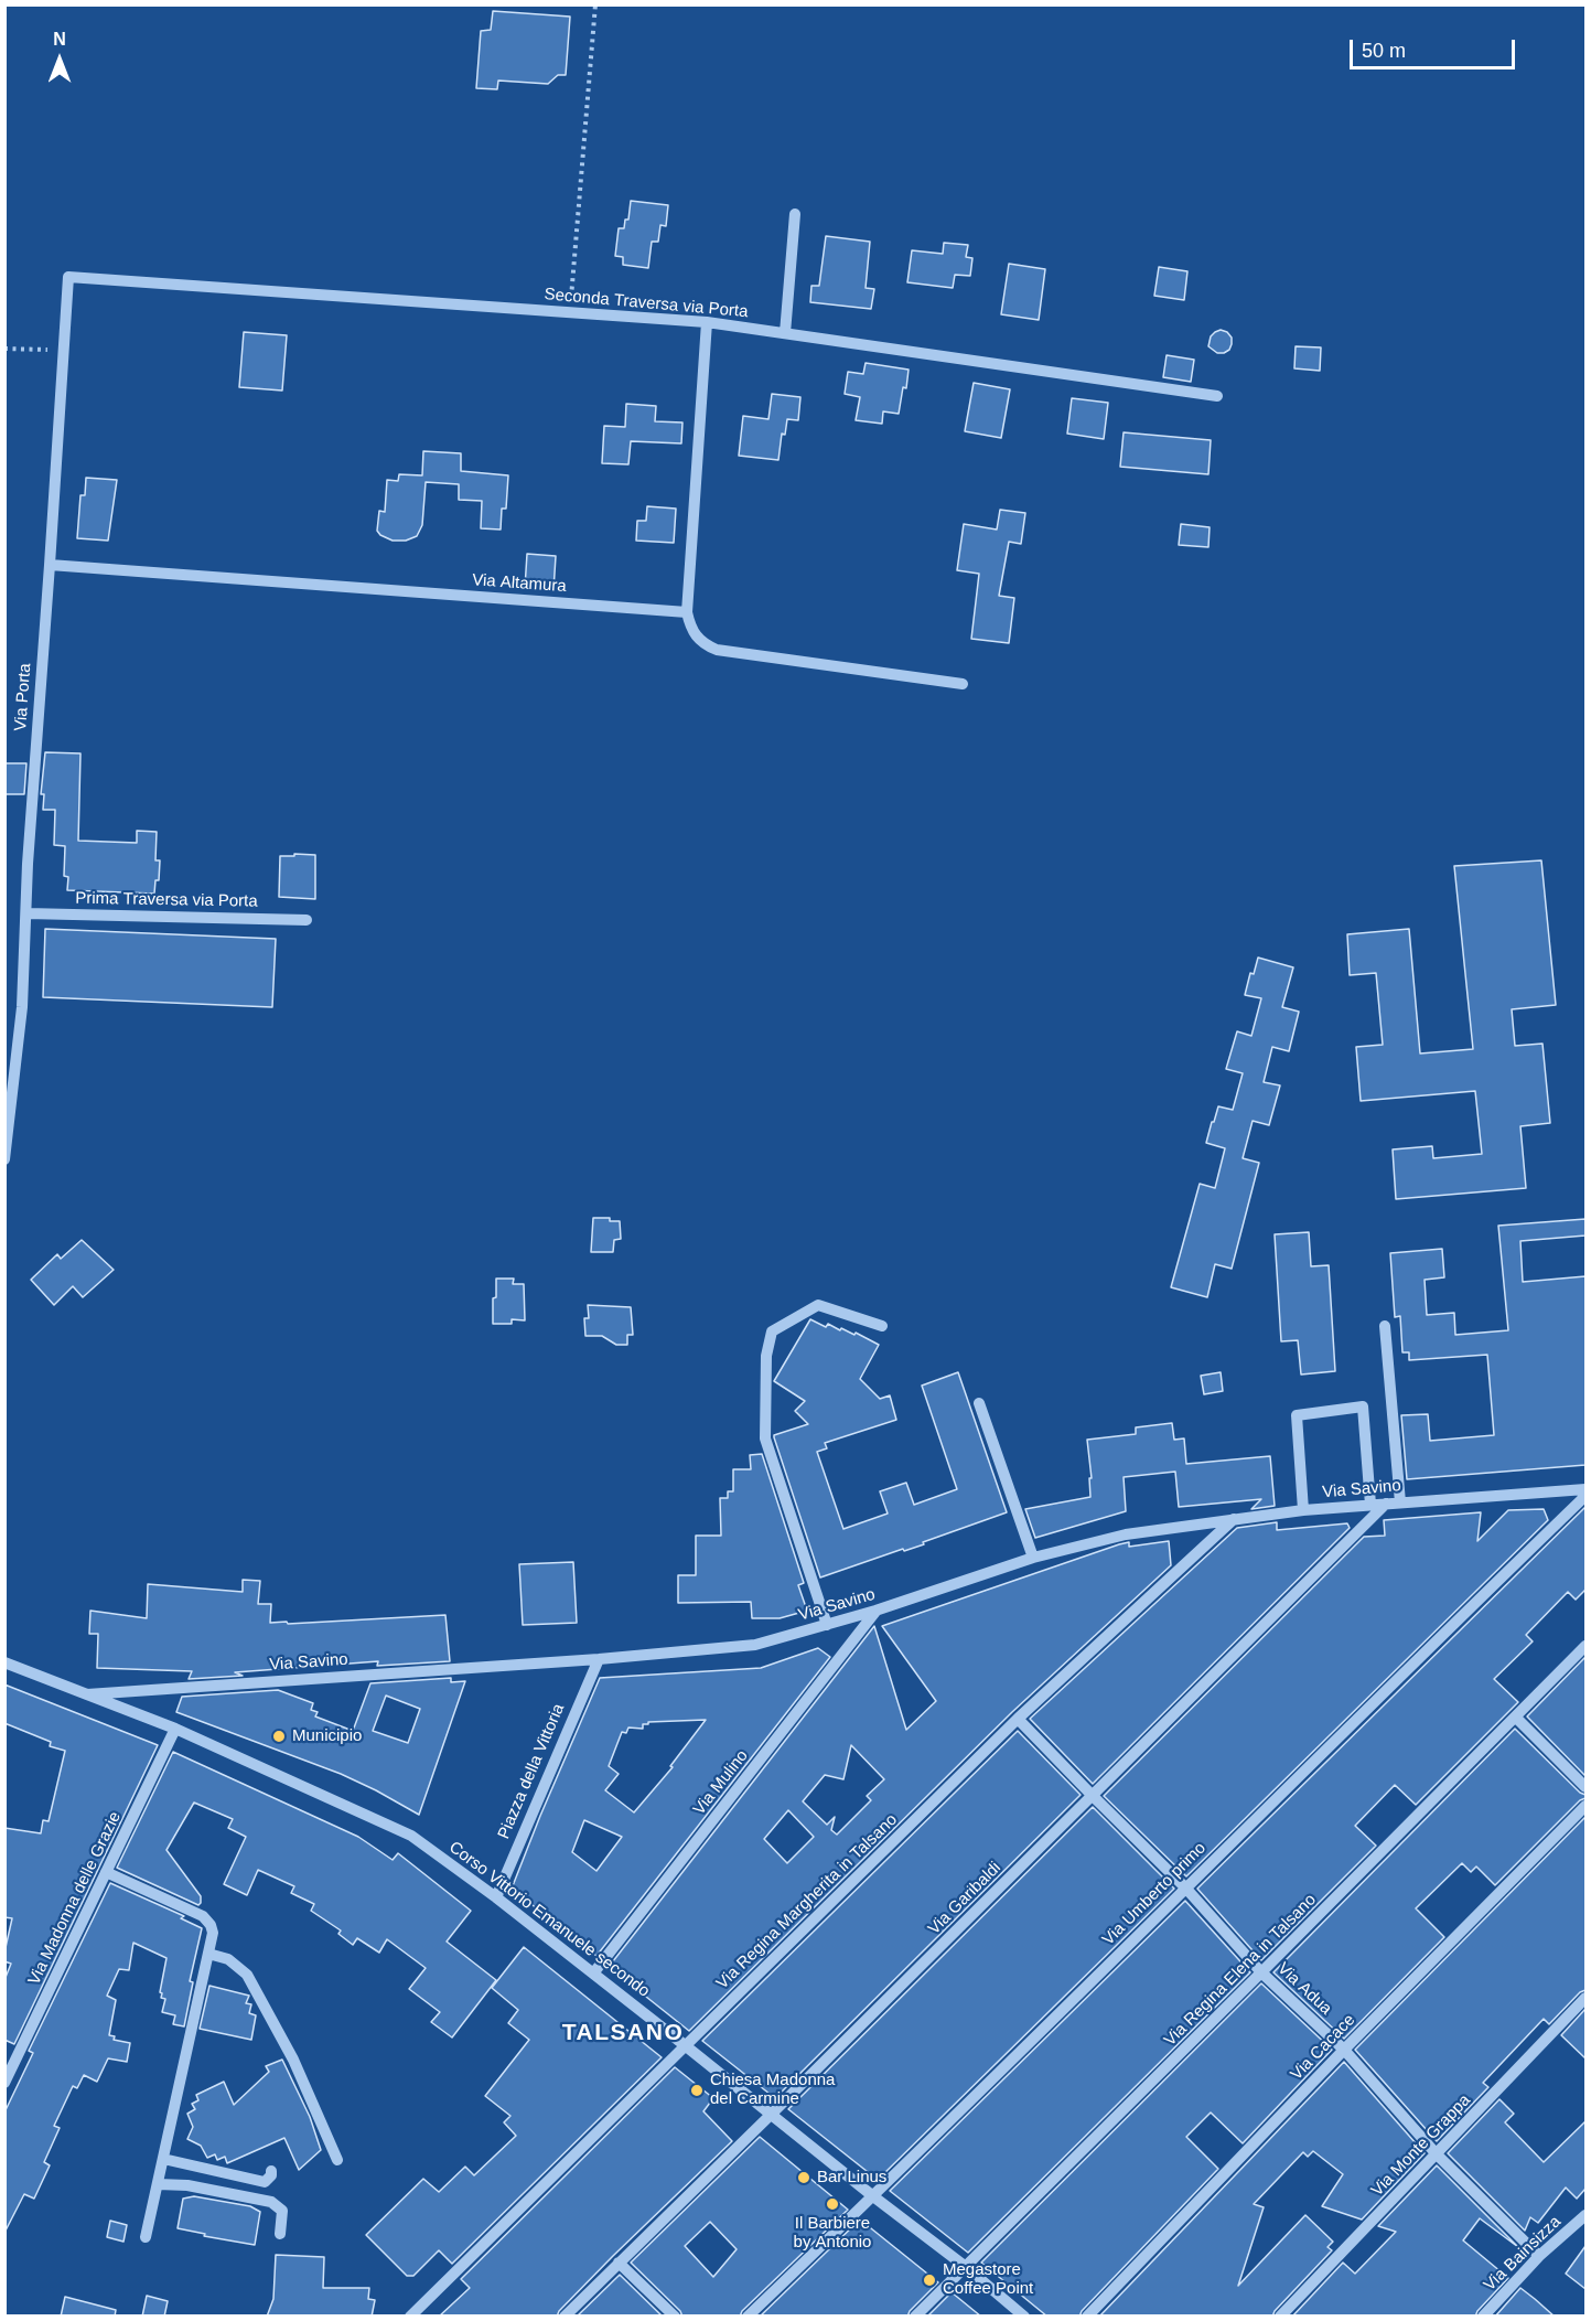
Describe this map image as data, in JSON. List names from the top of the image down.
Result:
{
  "streets": {
    "street": [
      "Seconda Traversa via Porta",
      "Via Altamura",
      "Via Porta",
      "Prima Traversa via Porta",
      "Via Savino",
      "Piazza della Vittoria",
      "Via Mulino",
      "Via Umberto primo",
      "Via Madonna delle Grazie",
      "Via Garibaldi",
      "Via Regina Margherita in Talsano",
      "Corso Vittorio Emanuele secondo",
      "Via Regina Elena in Talsano",
      "Via Adua",
      "Via Cacace",
      "Via Monte Grappa",
      "Via Bainsizza"
    ]
  },
  "crossings": [
    ["Seconda Traversa via Porta", "Via Porta"],
    ["Via Altamura", "Via Porta"],
    ["Via Porta", "Prima Traversa via Porta"],
    ["Via Savino", "Piazza della Vittoria"],
    ["Via Savino", "Via Mulino"],
    ["Via Savino", "Via Garibaldi"],
    ["Via Savino", "Via Regina Margherita in Talsano"],
    ["Via Savino", "Corso Vittorio Emanuele secondo"],
    ["Piazza della Vittoria", "Corso Vittorio Emanuele secondo"],
    ["Via Mulino", "Corso Vittorio Emanuele secondo"],
    ["Via Umberto primo", "Corso Vittorio Emanuele secondo"],
    ["Via Umberto primo", "Via Adua"],
    ["Via Madonna delle Grazie", "Corso Vittorio Emanuele secondo"],
    ["Via Garibaldi", "Corso Vittorio Emanuele secondo"],
    ["Via Garibaldi", "Via Adua"],
    ["Via Regina Margherita in Talsano", "Corso Vittorio Emanuele secondo"],
    ["Via Regina Margherita in Talsano", "Via Adua"],
    ["Corso Vittorio Emanuele secondo", "Via Regina Elena in Talsano"],
    ["Via Regina Elena in Talsano", "Via Adua"],
    ["Via Adua", "Via Cacace"],
    ["Via Adua", "Via Monte Grappa"],
    ["Via Adua", "Via Bainsizza"]
  ],
  "districts": ["TALSANO"],
  "places": [
    "Municipio",
    "Chiesa Madonna del Carmine",
    "Bar Linus",
    "Il Barbiere by Antonio",
    "Megastore Coffee Point"
  ],
  "scale_bar": "50 m",
  "north": "top"
}
